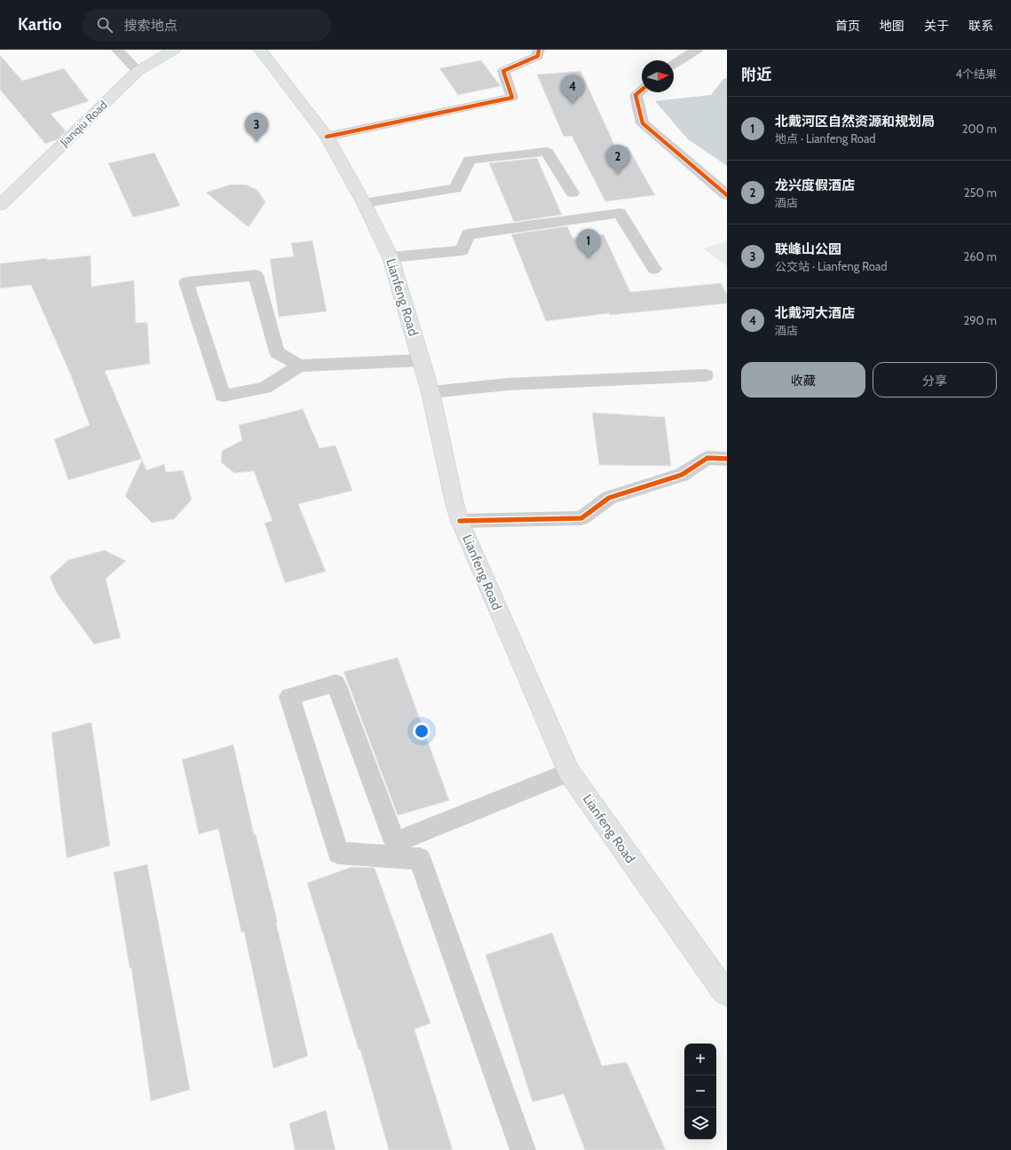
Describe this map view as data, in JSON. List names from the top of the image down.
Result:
{
  "streets": {
    "main road": ["Jianqiu Road", "Lianfeng Road"]
  },
  "north": "right",
  "page": {
    "header": "Kartio",
    "search": "搜索地点",
    "nav": [
      "首页",
      "地图",
      "关于",
      "联系"
    ],
    "heading": ["附近", "4个结果"],
    "pins": [
      "4",
      "3",
      "2",
      "1"
    ],
    "list": [
      {
        "mark": "1",
        "name": "北戴河区自然资源和规划局",
        "note": "地点 · Lianfeng Road",
        "value": "200 m"
      },
      {
        "mark": "2",
        "name": "龙兴度假酒店",
        "note": "酒店",
        "value": "250 m"
      },
      {
        "mark": "3",
        "name": "联峰山公园",
        "note": "公交站 · Lianfeng Road",
        "value": "260 m"
      },
      {
        "mark": "4",
        "name": "北戴河大酒店",
        "note": "酒店",
        "value": "290 m"
      }
    ],
    "buttons": ["收藏", "分享"],
    "map_buttons": ["+", "−"]
  }
}
